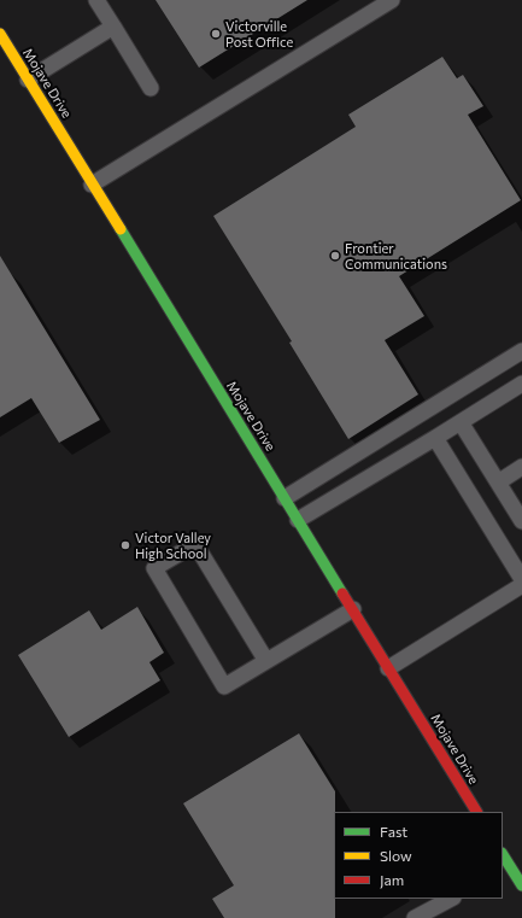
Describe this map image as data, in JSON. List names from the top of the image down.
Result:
{
  "streets": {
    "main road": ["Mojave Drive"]
  },
  "places": ["Victorville Post Office", "Frontier Communications", "Victor Valley High School"],
  "legend": ["Fast", "Slow", "Jam"]
}
